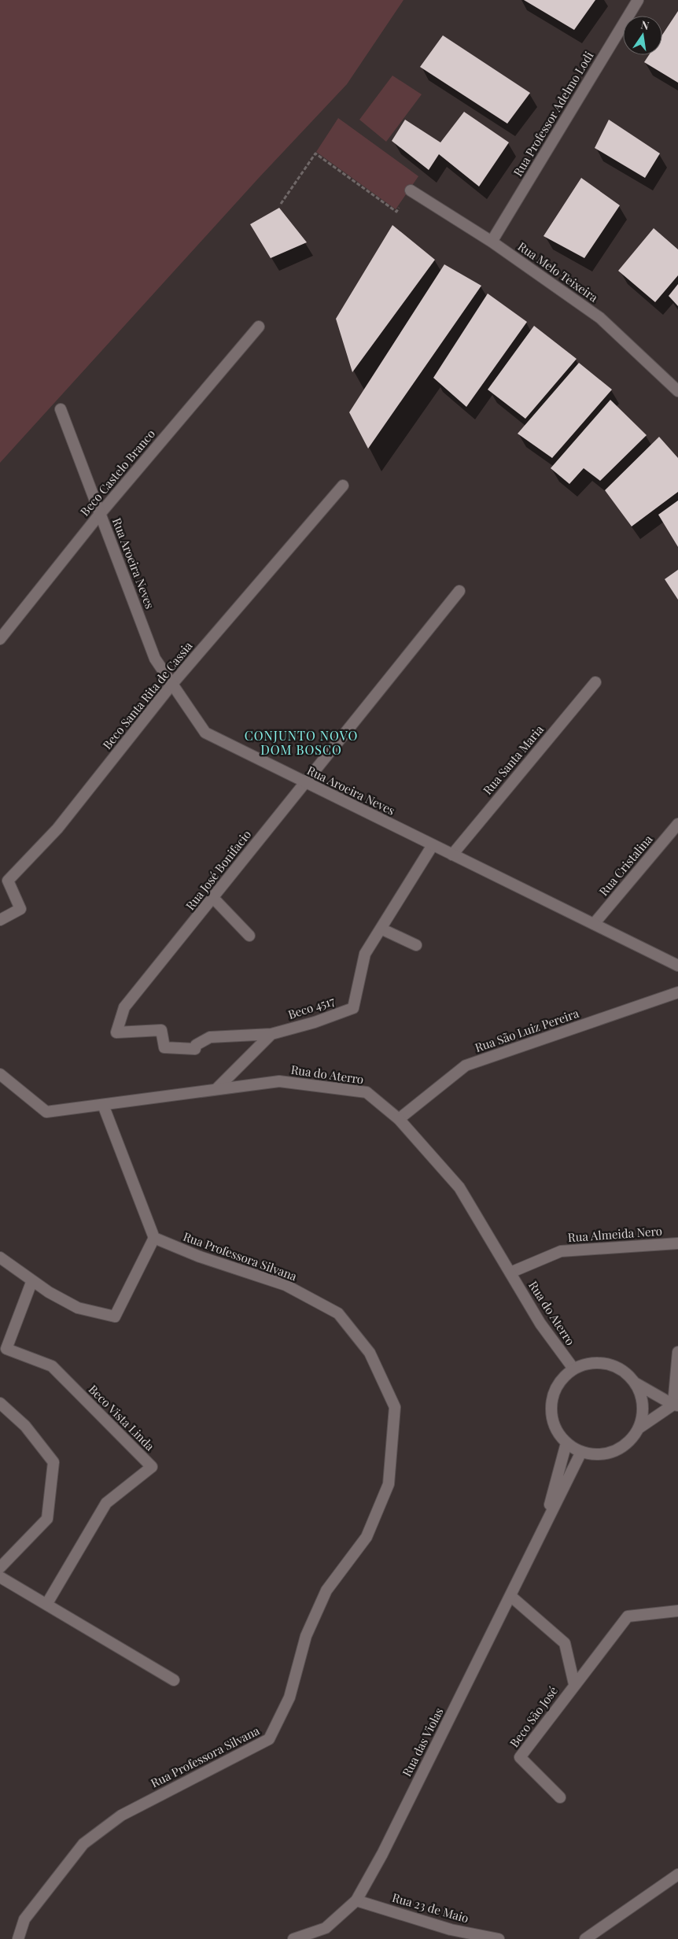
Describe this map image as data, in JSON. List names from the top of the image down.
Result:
{
  "streets": {
    "street": [
      "Rua Professor Adelmo Lodi",
      "Rua Melo Teixeira",
      "Beco Castelo Branco",
      "Rua Aroeira Neves",
      "Beco Santa Rita de Cassia",
      "Rua Santa Maria",
      "Rua Cristalina",
      "Rua José Bonifacio",
      "Beco 4517",
      "Rua São Luiz Pereira",
      "Rua do Aterro",
      "Rua Almeida Nero",
      "Rua Professora Silvana",
      "Beco Vista Linda",
      "Beco São José",
      "Rua das Violas",
      "Rua 23 de Maio"
    ]
  },
  "crossings": [
    ["Rua Professor Adelmo Lodi", "Rua Melo Teixeira"],
    ["Beco Castelo Branco", "Rua Aroeira Neves"],
    ["Rua Aroeira Neves", "Beco Santa Rita de Cassia"],
    ["Rua Aroeira Neves", "Rua Santa Maria"],
    ["Rua Aroeira Neves", "Rua Cristalina"],
    ["Rua Aroeira Neves", "Rua José Bonifacio"],
    ["Rua Aroeira Neves", "Beco 4517"],
    ["Rua José Bonifacio", "Beco 4517"],
    ["Beco 4517", "Rua do Aterro"],
    ["Rua São Luiz Pereira", "Rua do Aterro"],
    ["Rua do Aterro", "Rua Almeida Nero"],
    ["Rua do Aterro", "Rua das Violas"],
    ["Rua das Violas", "Rua 23 de Maio"]
  ],
  "districts": ["CONJUNTO NOVO DOM BOSCO"],
  "north": "top"
}
